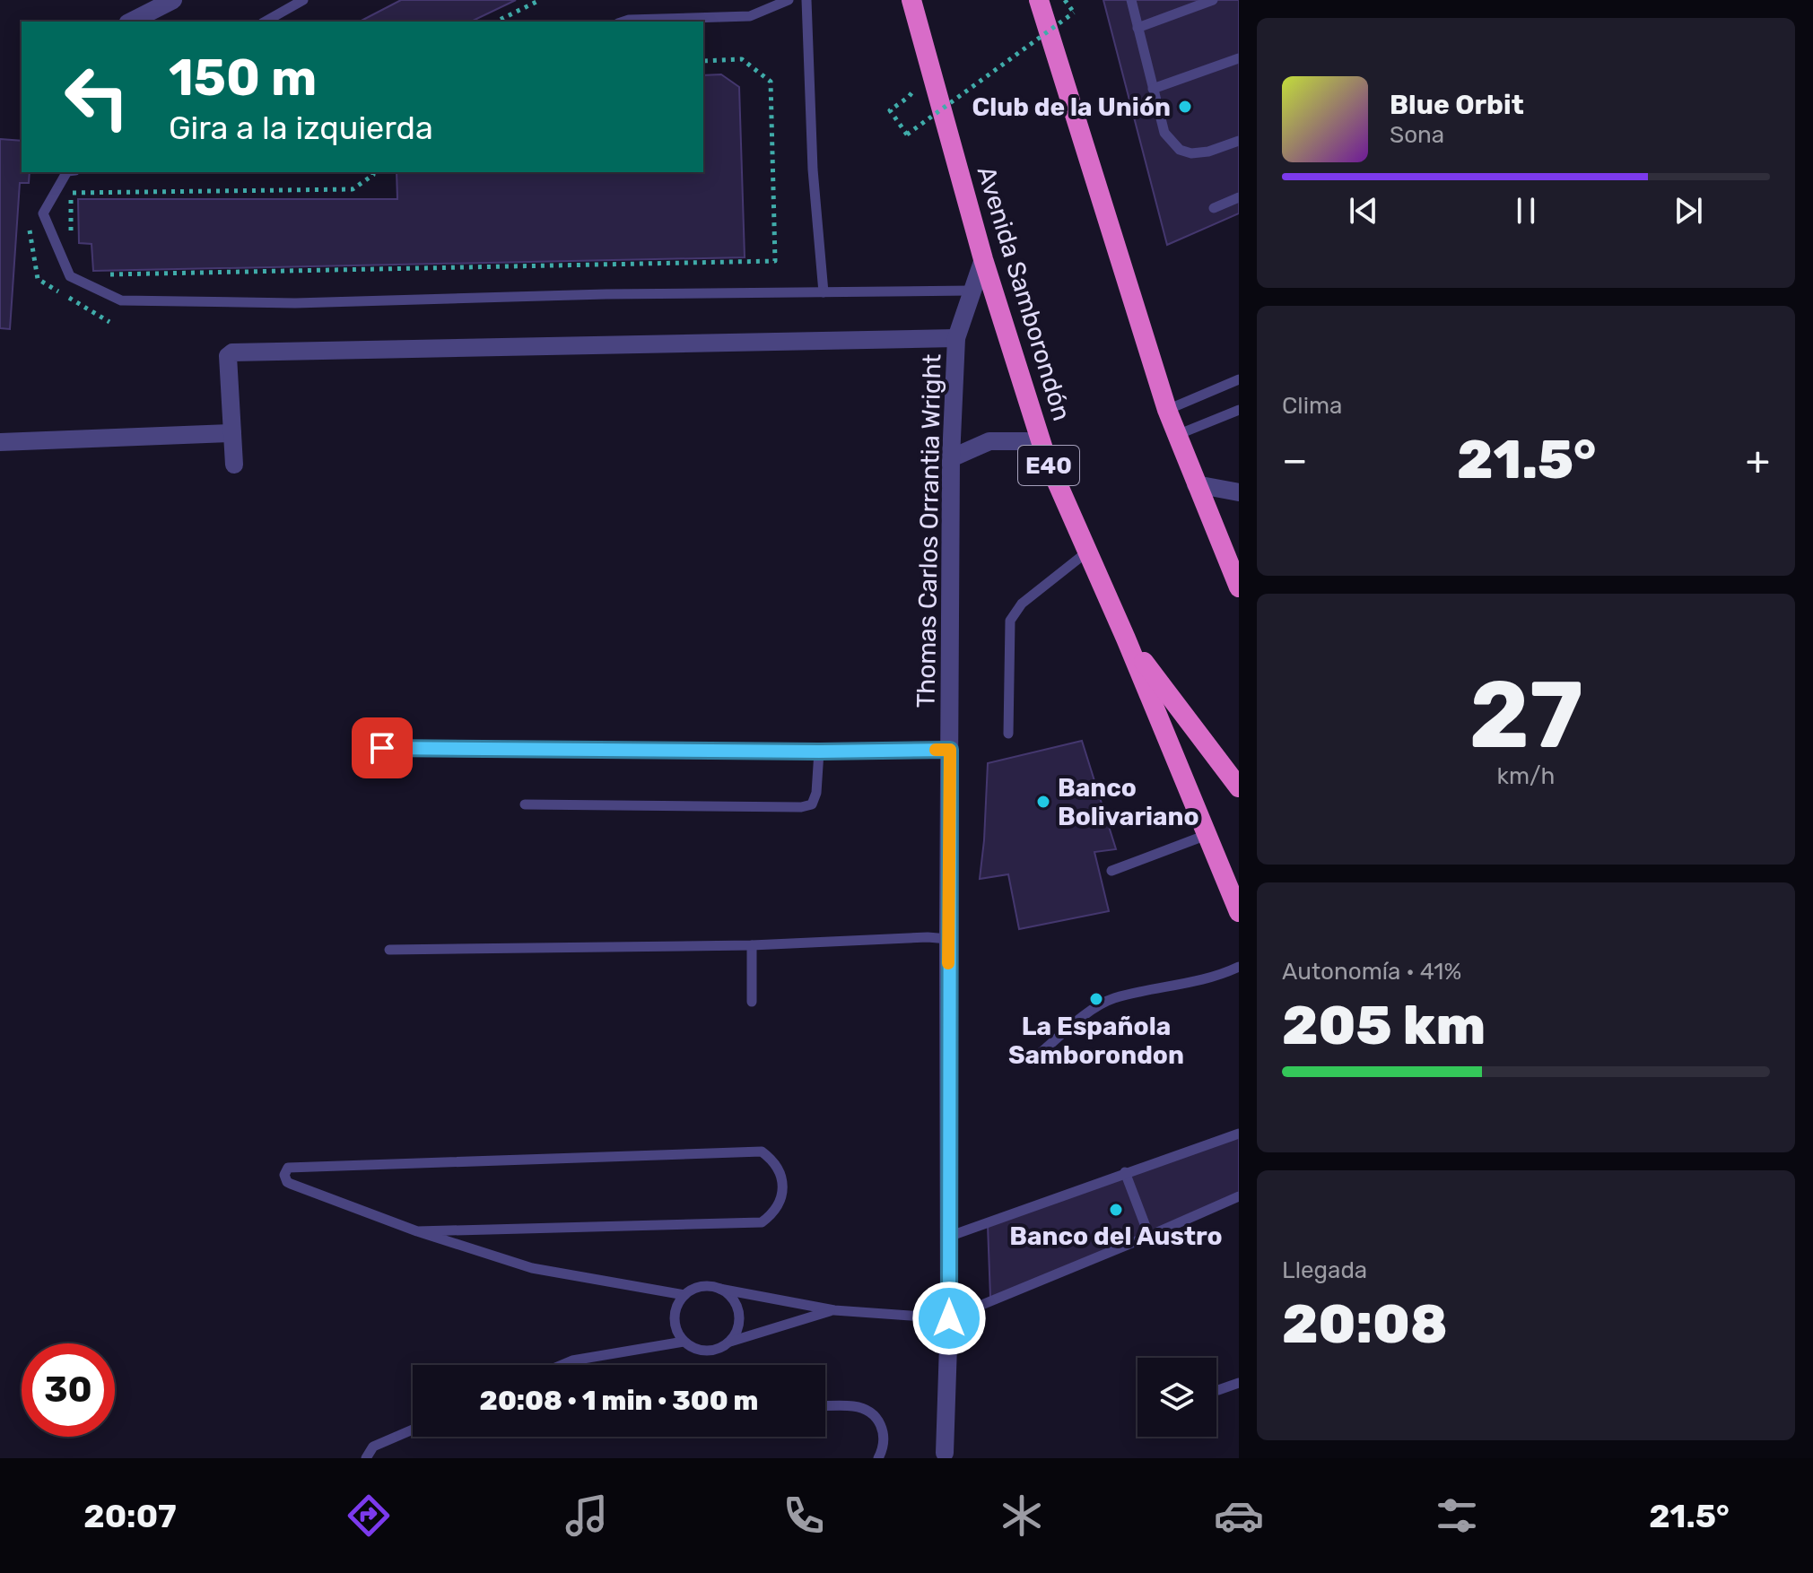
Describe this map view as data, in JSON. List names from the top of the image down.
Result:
{
  "streets": {
    "highway": ["Avenida Samborondón", "E40"],
    "street": ["Thomas Carlos Orrantia Wright"]
  },
  "crossings": [
    ["Avenida Samborondón", "Thomas Carlos Orrantia Wright"]
  ],
  "places": [
    "Club de la Unión",
    "Banco Bolivariano",
    "La Española Samborondon",
    "Banco del Austro"
  ],
  "page": {
    "turn": ["150 m", "Gira a la izquierda"],
    "song": ["Blue Orbit", "Sona"],
    "tile": [
      "Clima",
      ["27", "km/h"],
      ["Autonomía · 41%", "205 km"],
      ["Llegada", "20:08"]
    ],
    "heat": ["−", "21.5°", "+"],
    "limit": "30",
    "trip": "20:08 · 1 min · 300 m",
    "tabs": ["20:07", "21.5°"]
  }
}
